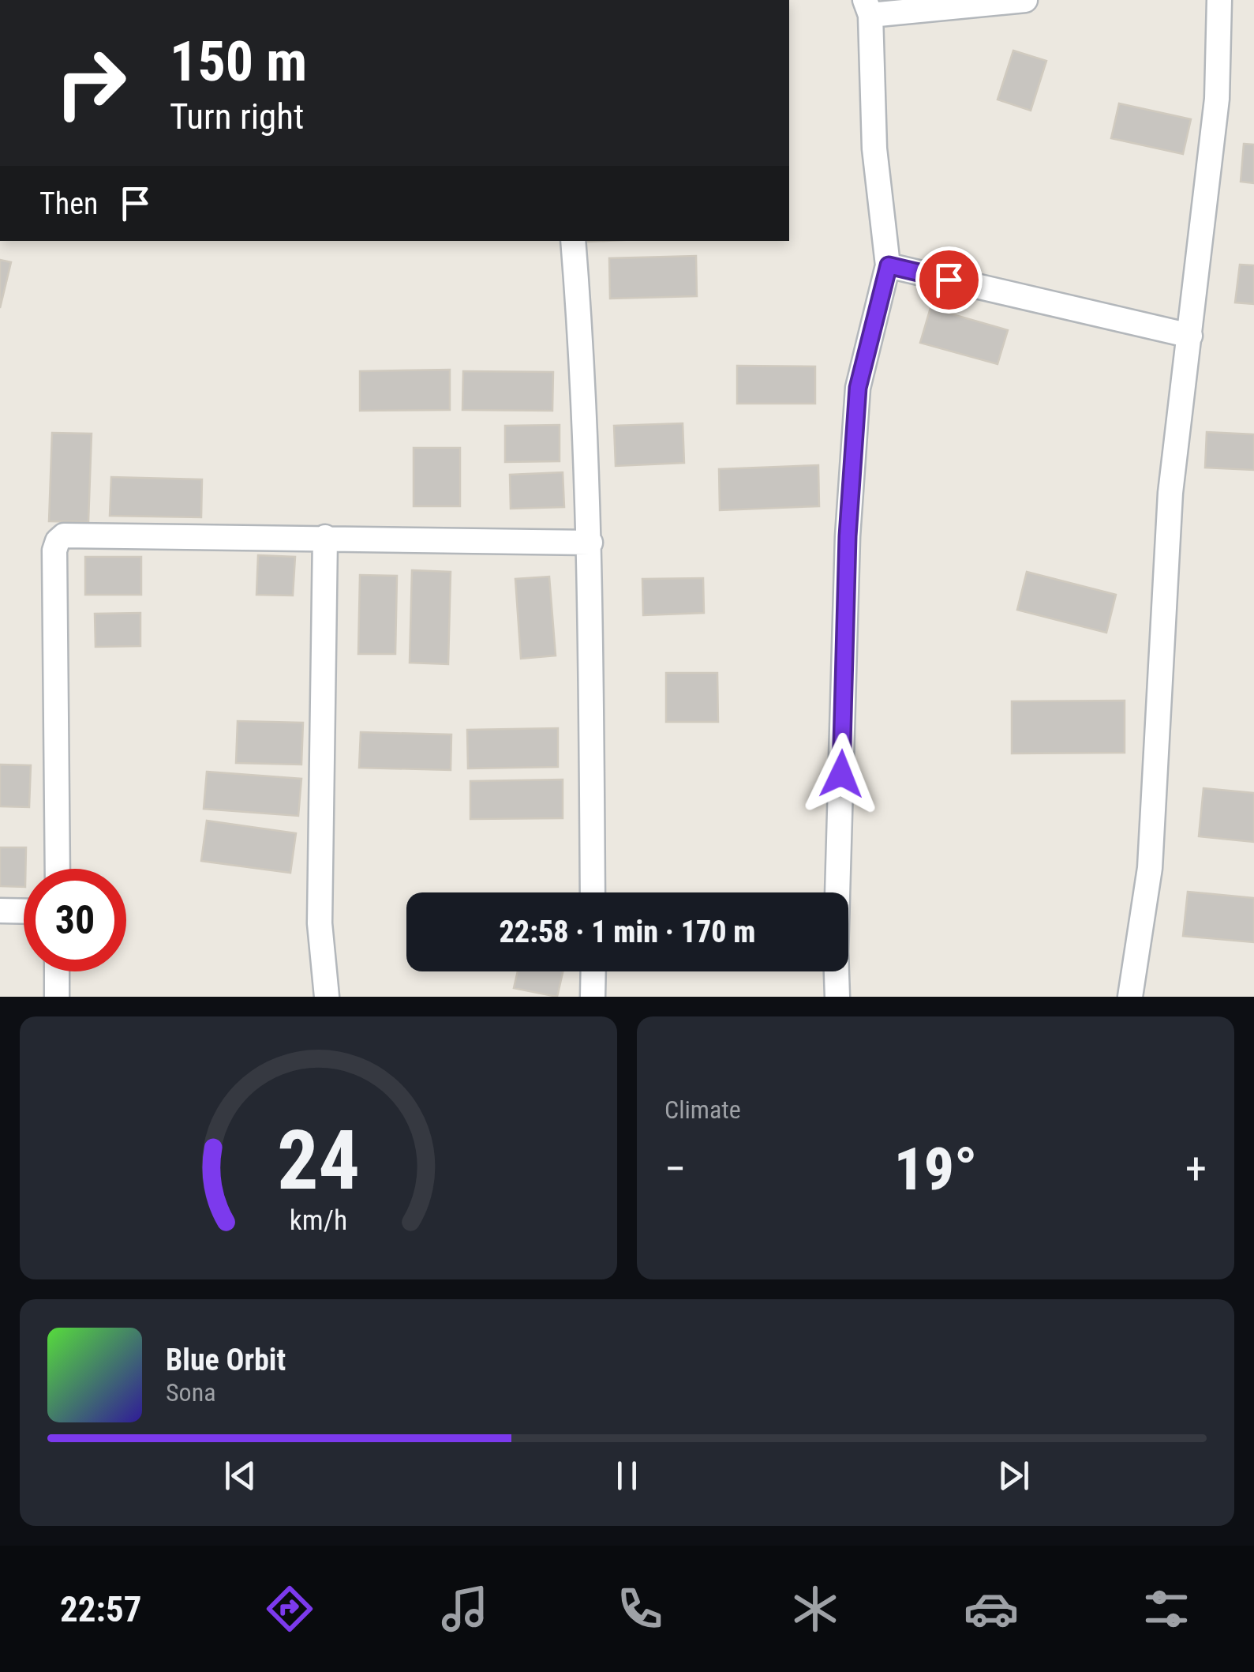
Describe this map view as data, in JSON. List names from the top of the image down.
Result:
{
  "page": {
    "turn": ["150 m", "Turn right"],
    "then": "Then",
    "limit": "30",
    "trip": "22:58 · 1 min · 170 m",
    "tile": "Climate",
    "heat": ["−", "19°", "+"],
    "song": ["Blue Orbit", "Sona"],
    "tabs": "22:57",
    "gauge": ["24", "km/h"]
  }
}
